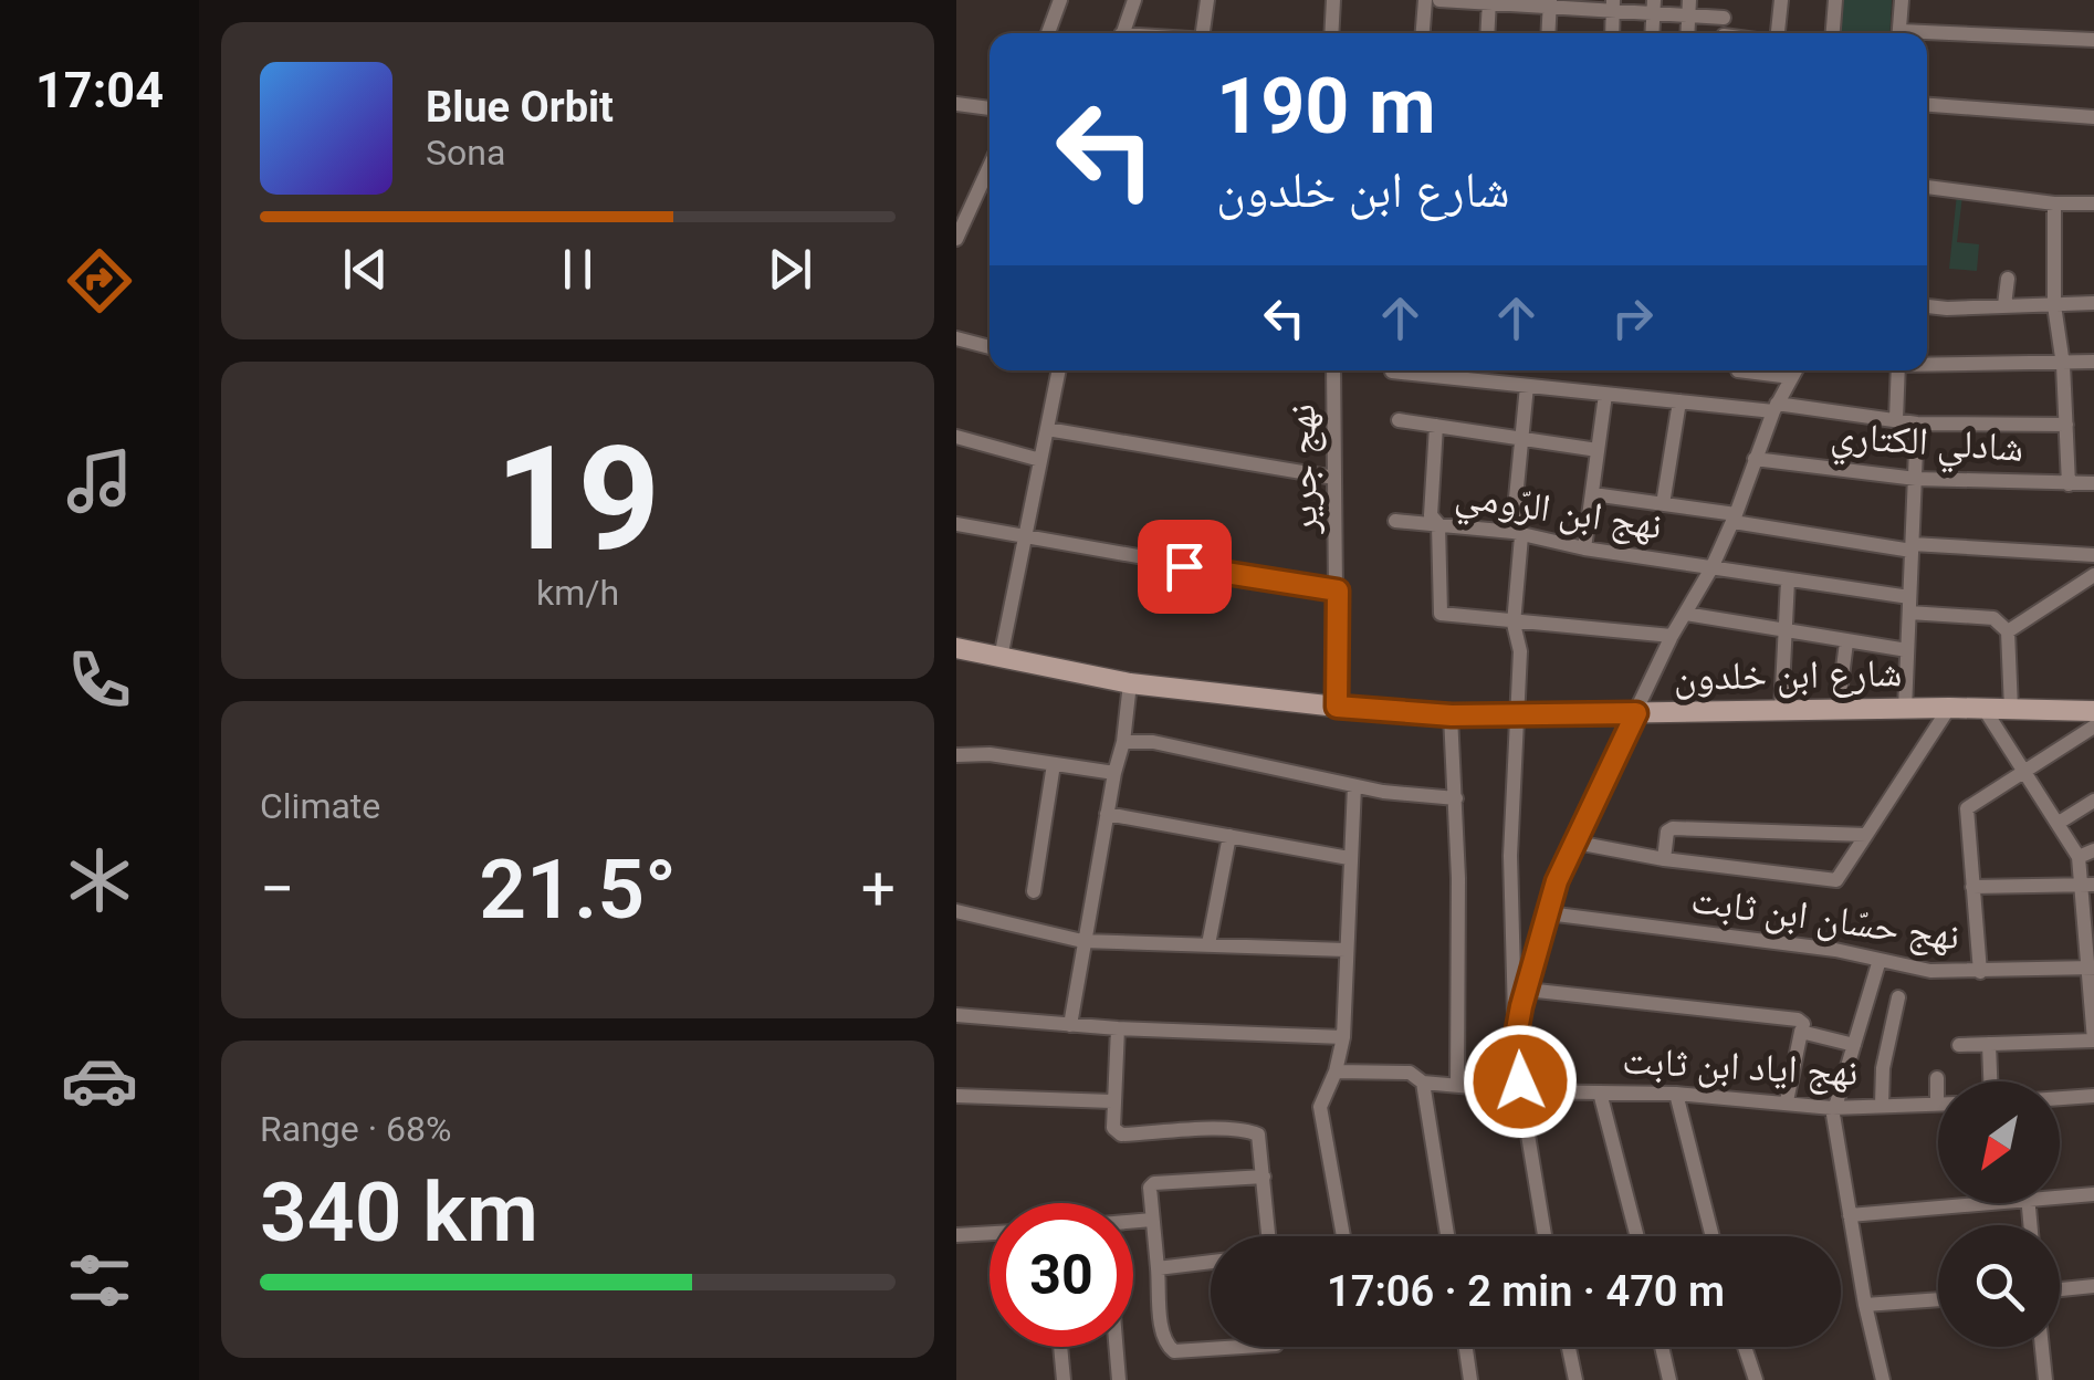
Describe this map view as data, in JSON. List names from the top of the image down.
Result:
{
  "streets": {
    "street": [
      "شادلي الكتاري",
      "نهج جرير",
      "نهج ابن الرّومي",
      "شارع ابن خلدون",
      "نهج حسّان ابن ثابت",
      "نهج اياد ابن ثابت"
    ]
  },
  "crossings": [
    ["نهج جرير", "شارع ابن خلدون"]
  ],
  "north": "bottom left",
  "page": {
    "tabs": "17:04",
    "turn": ["190 m", "شارع ابن خلدون"],
    "song": ["Blue Orbit", "Sona"],
    "tile": [
      ["19", "km/h"],
      "Climate",
      ["Range · 68%", "340 km"]
    ],
    "heat": ["−", "21.5°", "+"],
    "limit": "30",
    "trip": "17:06 · 2 min · 470 m"
  }
}
